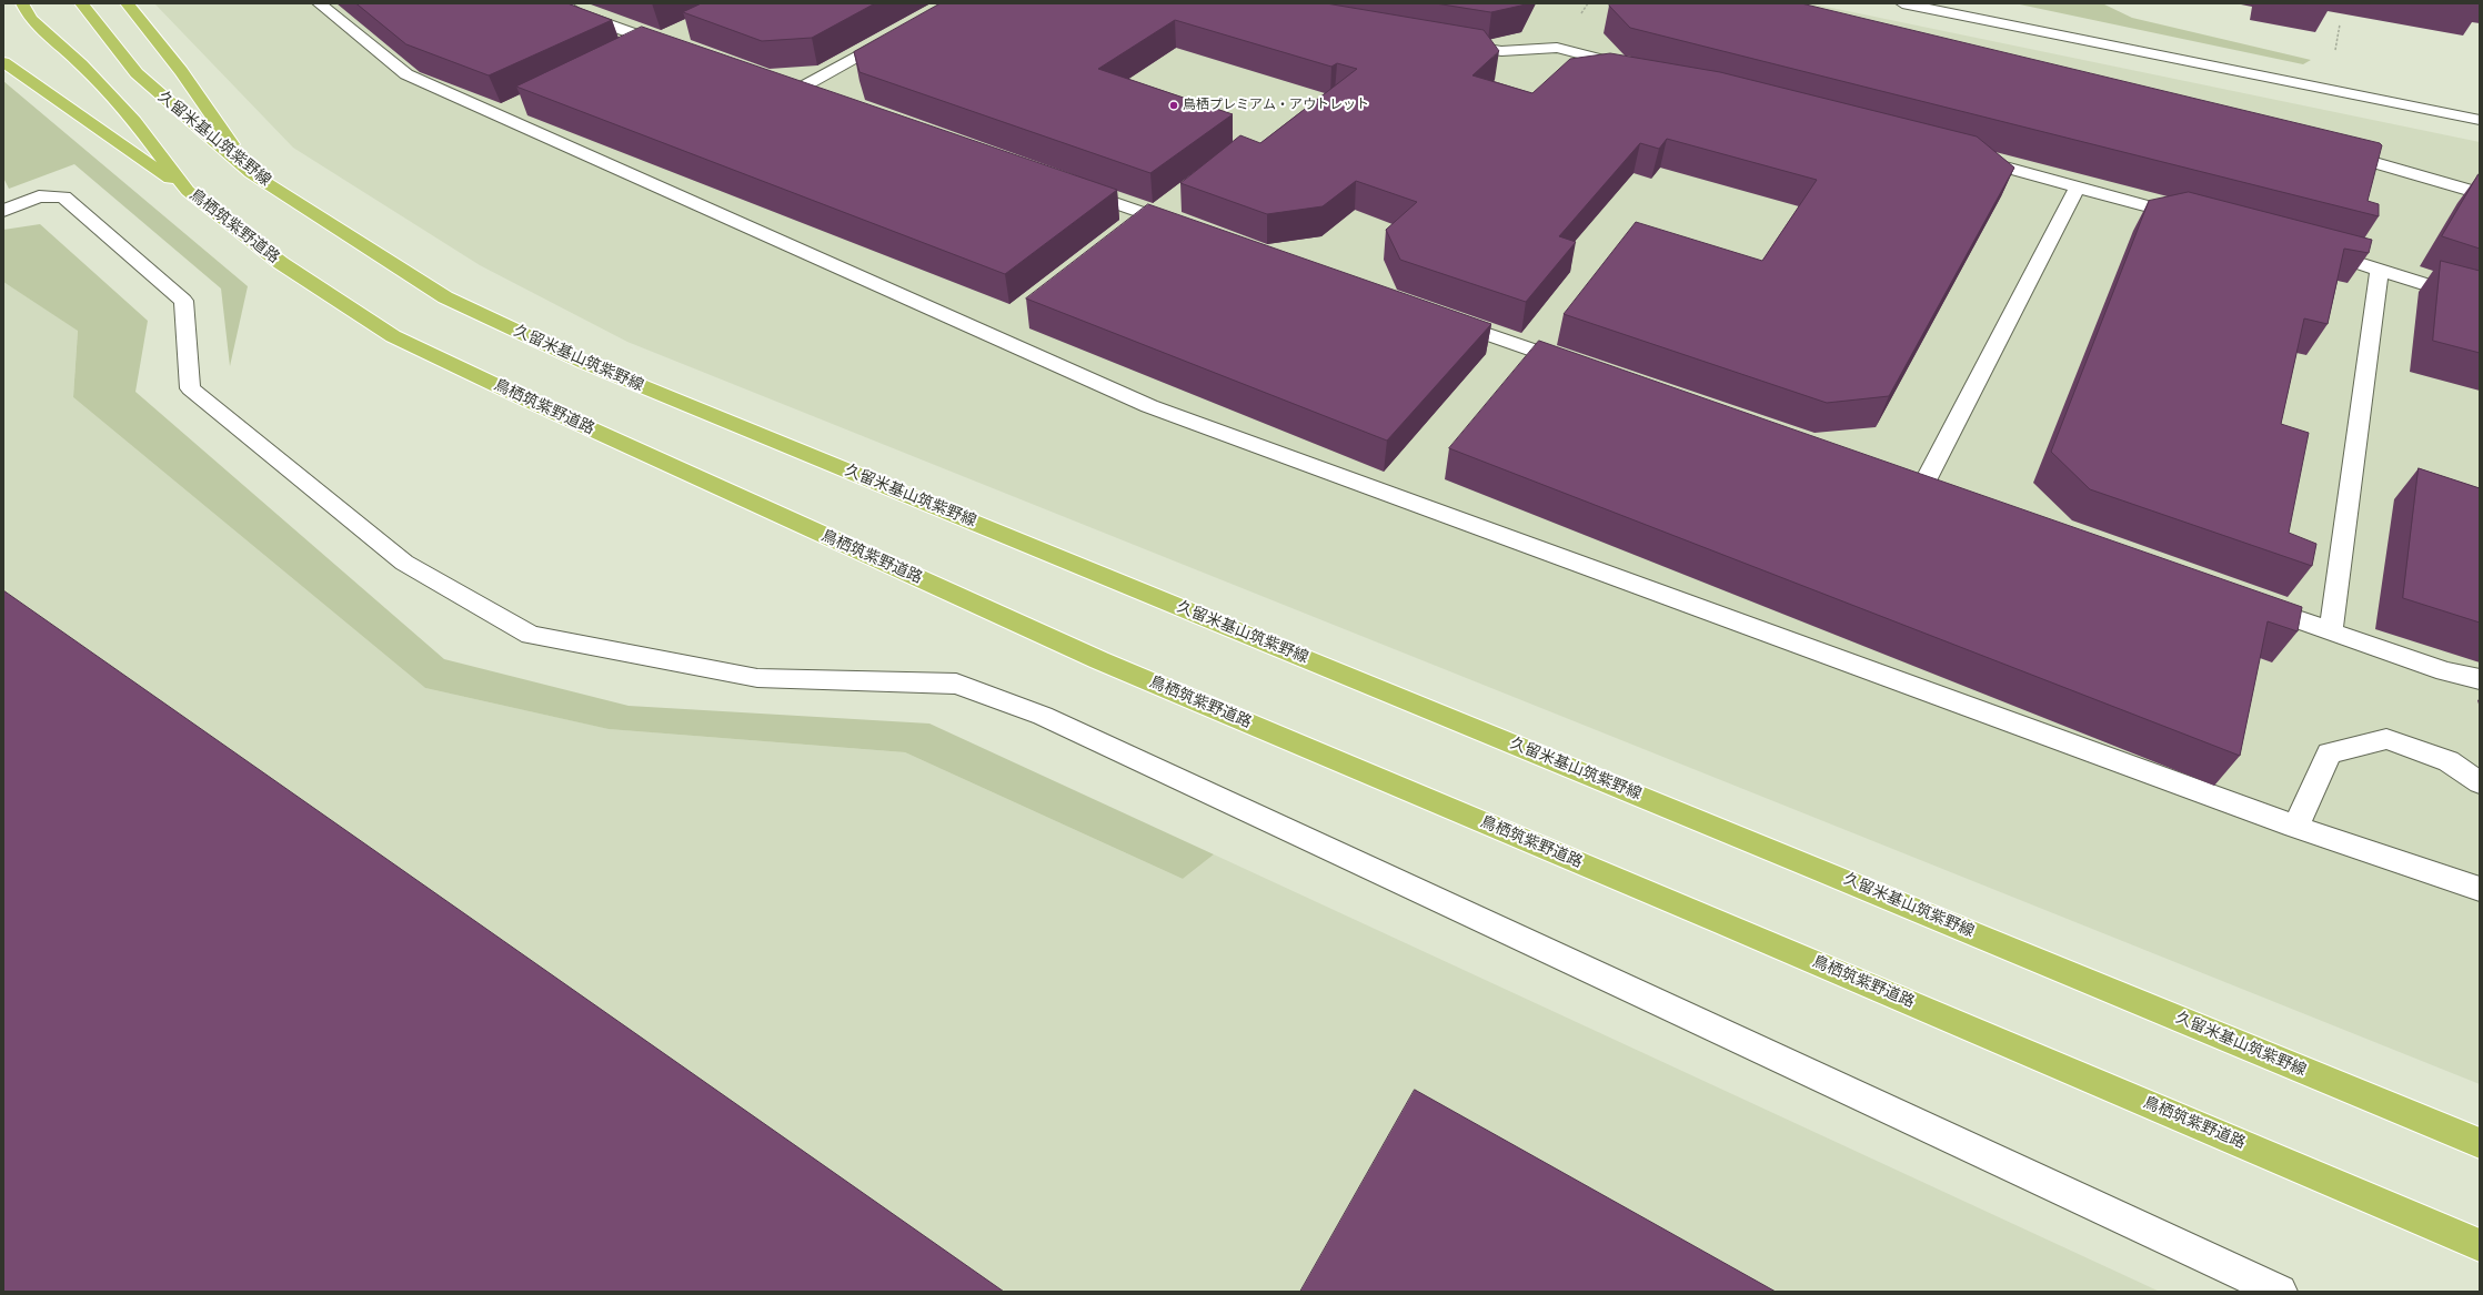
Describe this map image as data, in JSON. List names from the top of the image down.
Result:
{
  "streets": {
    "main road": ["久留米基山筑紫野線", "鳥栖筑紫野道路"]
  },
  "places": ["鳥栖プレミアム・アウトレット"]
}
